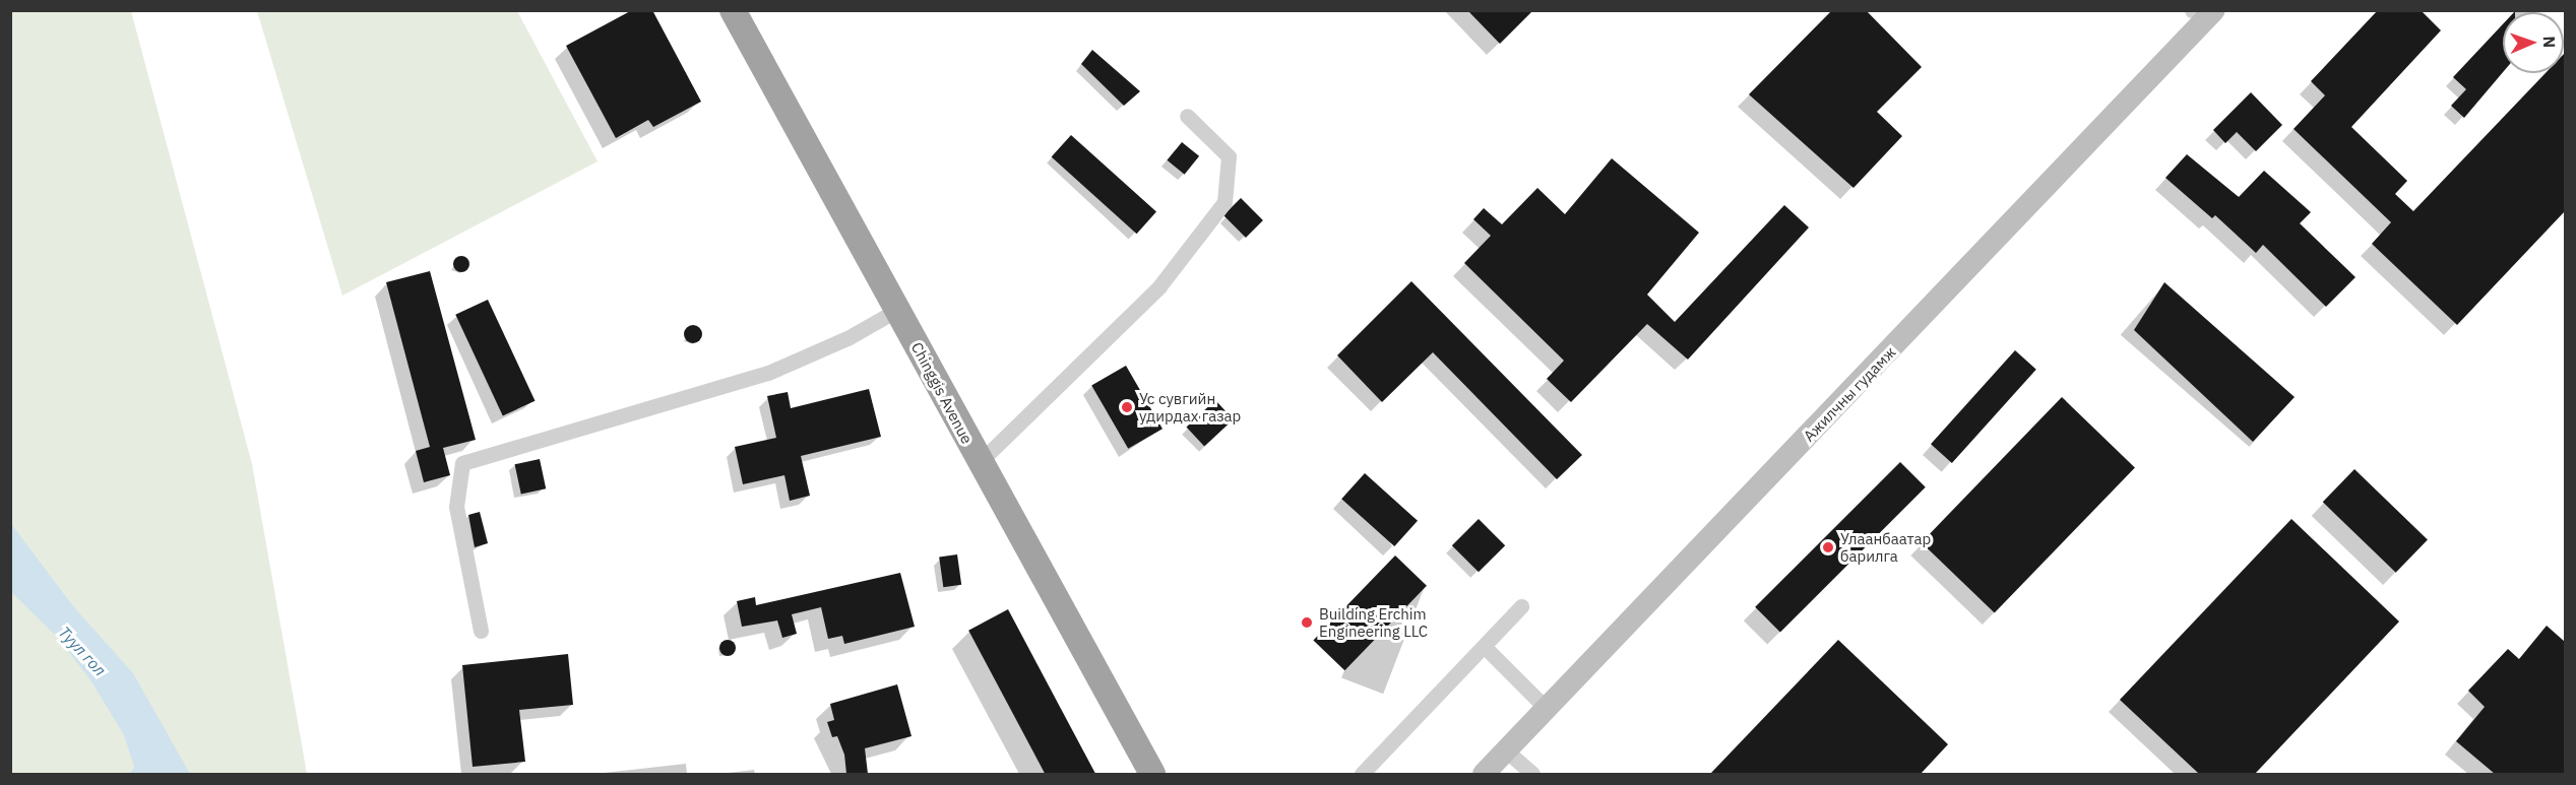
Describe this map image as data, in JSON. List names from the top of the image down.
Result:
{
  "streets": {
    "highway": ["Chinggis Avenue"],
    "main road": ["Ажилчны гудамж"]
  },
  "water": ["Туул гол"],
  "places": ["Ус сувгийн удирдах газар", "Улаанбаатар барилга", "Building Erchim Engineering LLC"],
  "north": "right"
}
